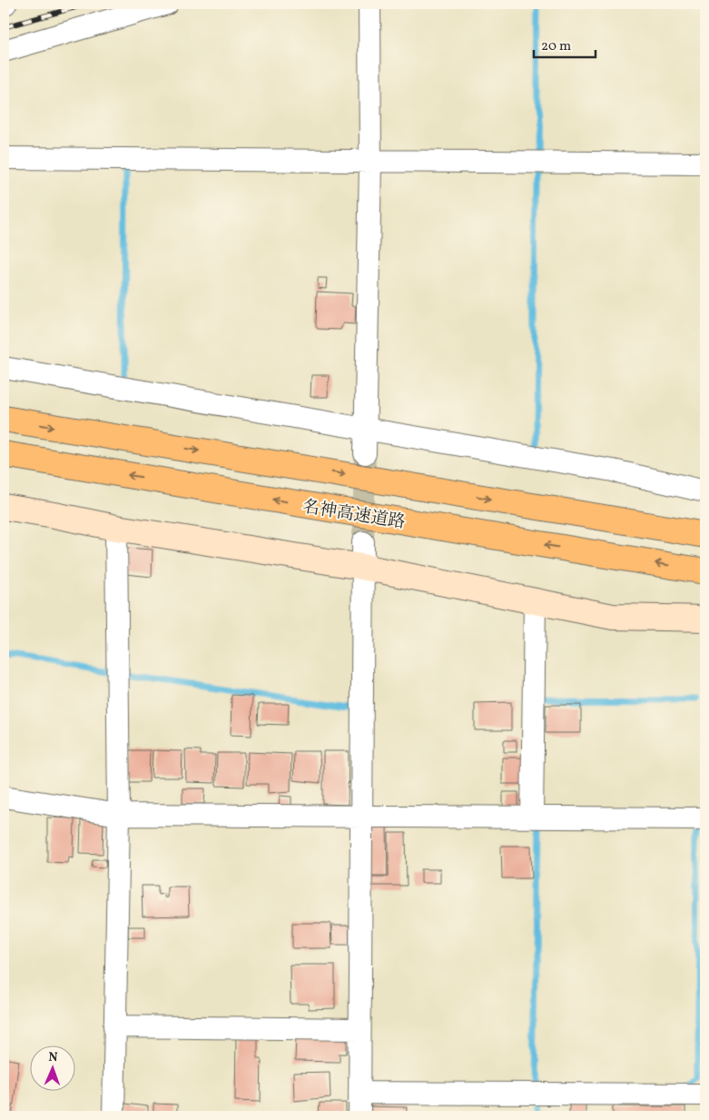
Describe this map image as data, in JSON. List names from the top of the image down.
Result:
{
  "streets": {
    "highway": ["名神高速道路"]
  },
  "scale_bar": "20 m",
  "north": "top"
}
